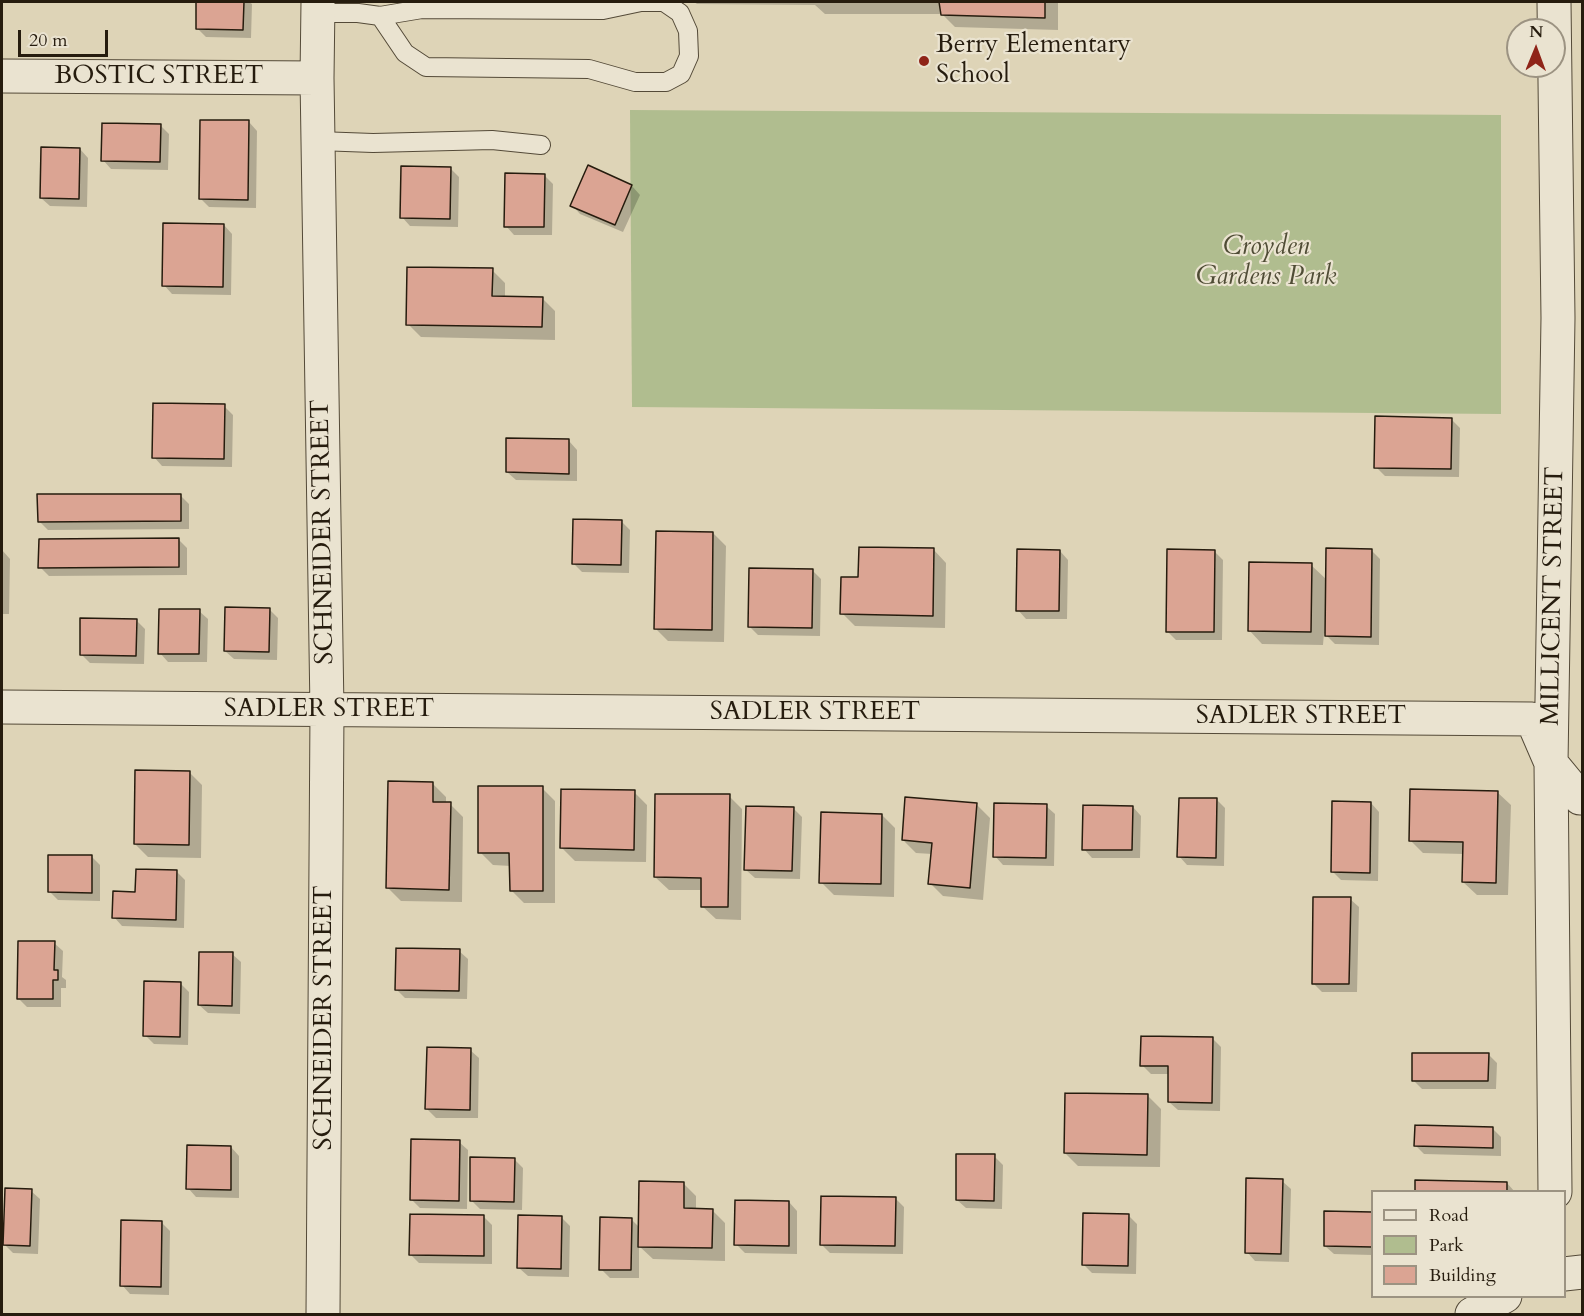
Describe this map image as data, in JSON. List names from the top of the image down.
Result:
{
  "streets": {
    "street": [
      "BOSTIC STREET",
      "SCHNEIDER STREET",
      "MILLICENT STREET",
      "SADLER STREET"
    ]
  },
  "crossings": [
    ["BOSTIC STREET", "SCHNEIDER STREET"],
    ["SCHNEIDER STREET", "SADLER STREET"],
    ["MILLICENT STREET", "SADLER STREET"]
  ],
  "parks": ["Croyden Gardens Park"],
  "places": ["Berry Elementary School"],
  "legend": ["Road", "Park", "Building"],
  "scale_bar": "20 m",
  "north": "top"
}
